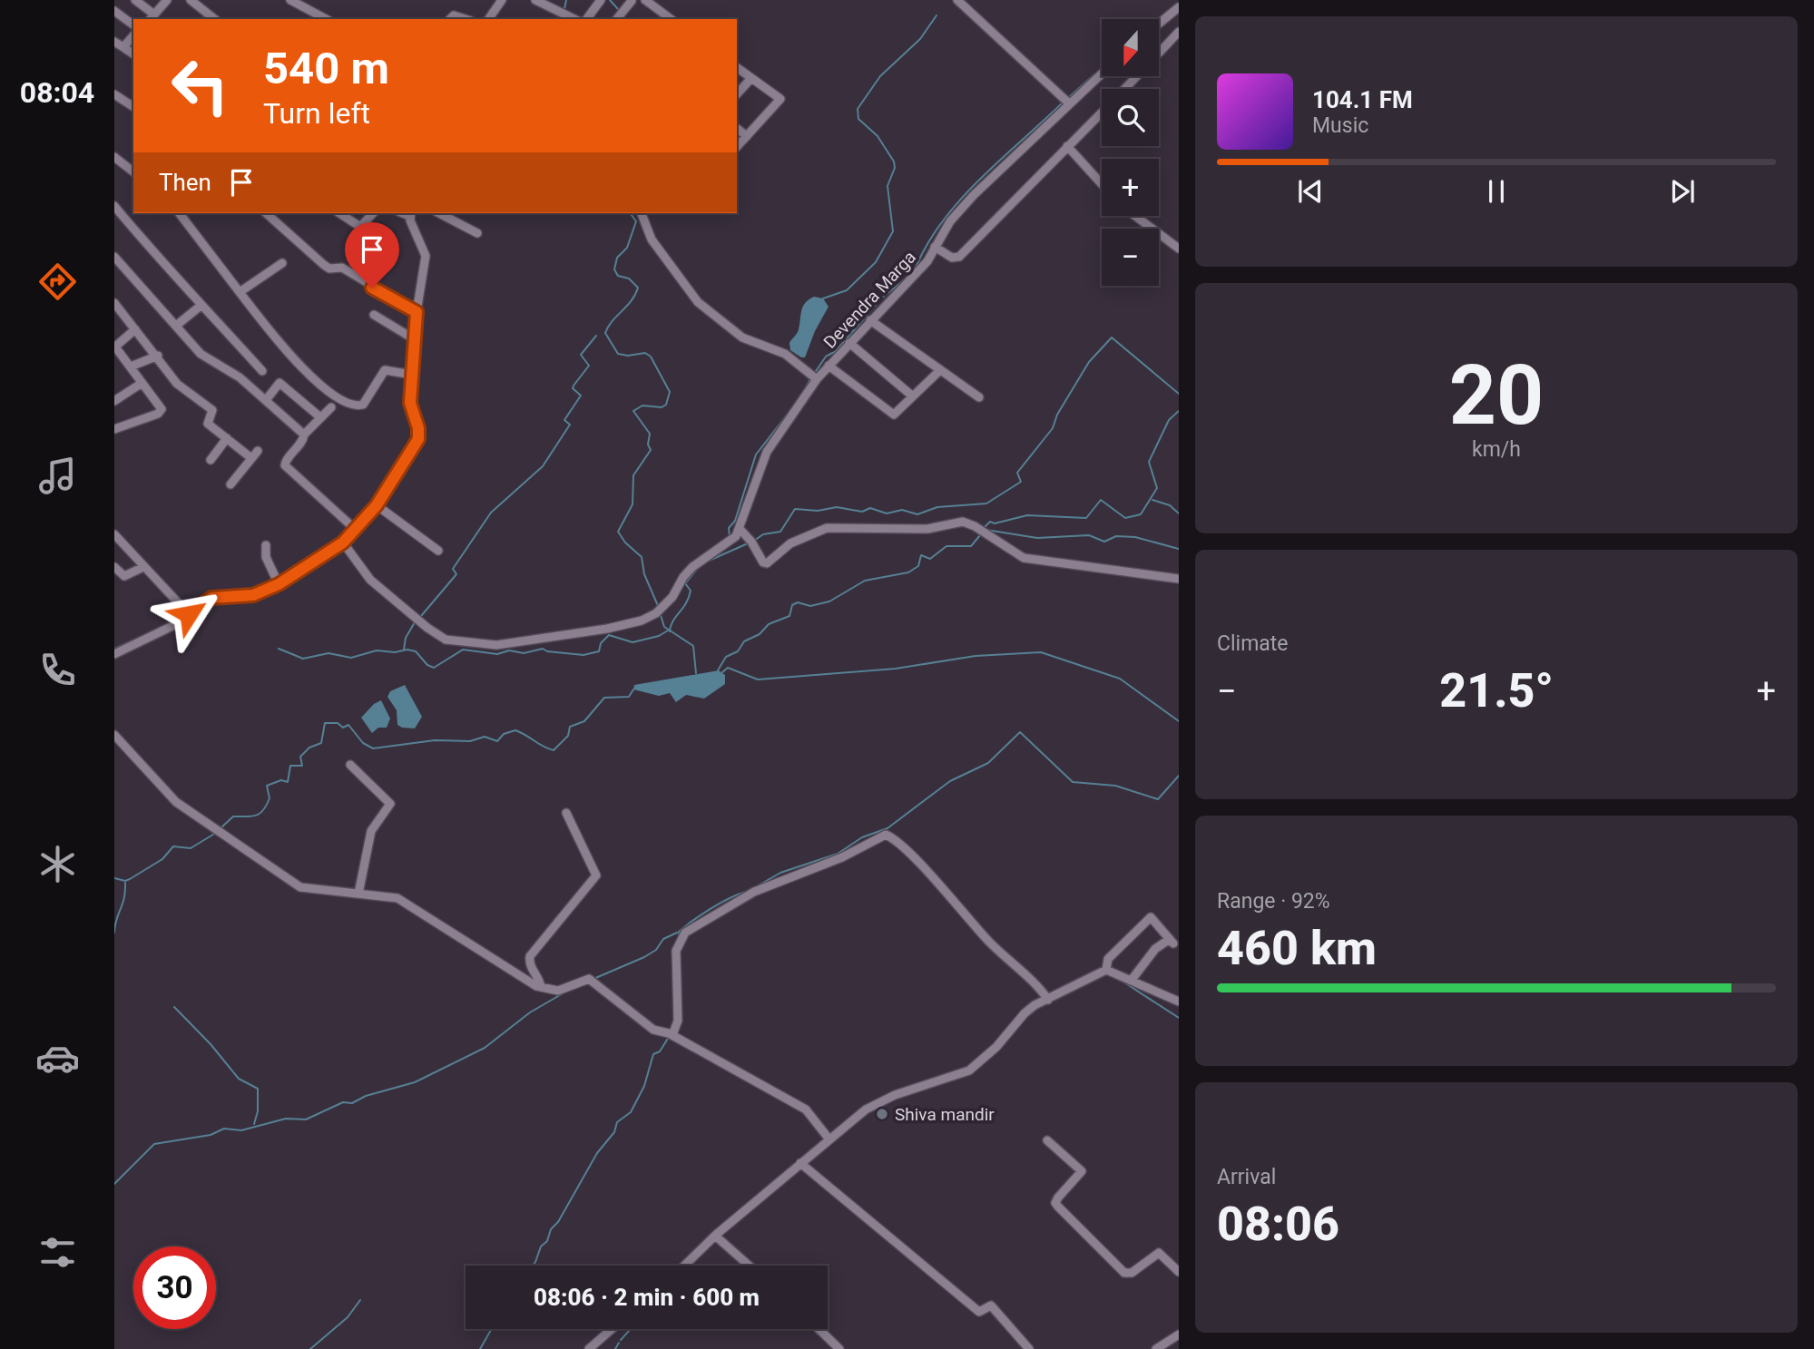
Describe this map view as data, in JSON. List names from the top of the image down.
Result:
{
  "streets": {
    "street": ["Devendra Marga"]
  },
  "places": ["Shiva mandir"],
  "north": "bottom",
  "page": {
    "tabs": "08:04",
    "map_buttons": ["+", "−"],
    "turn": ["540 m", "Turn left"],
    "song": ["104.1 FM", "Music"],
    "then": "Then",
    "tile": [
      ["20", "km/h"],
      "Climate",
      ["Range · 92%", "460 km"],
      ["Arrival", "08:06"]
    ],
    "heat": ["−", "21.5°", "+"],
    "limit": "30",
    "trip": "08:06 · 2 min · 600 m"
  }
}
